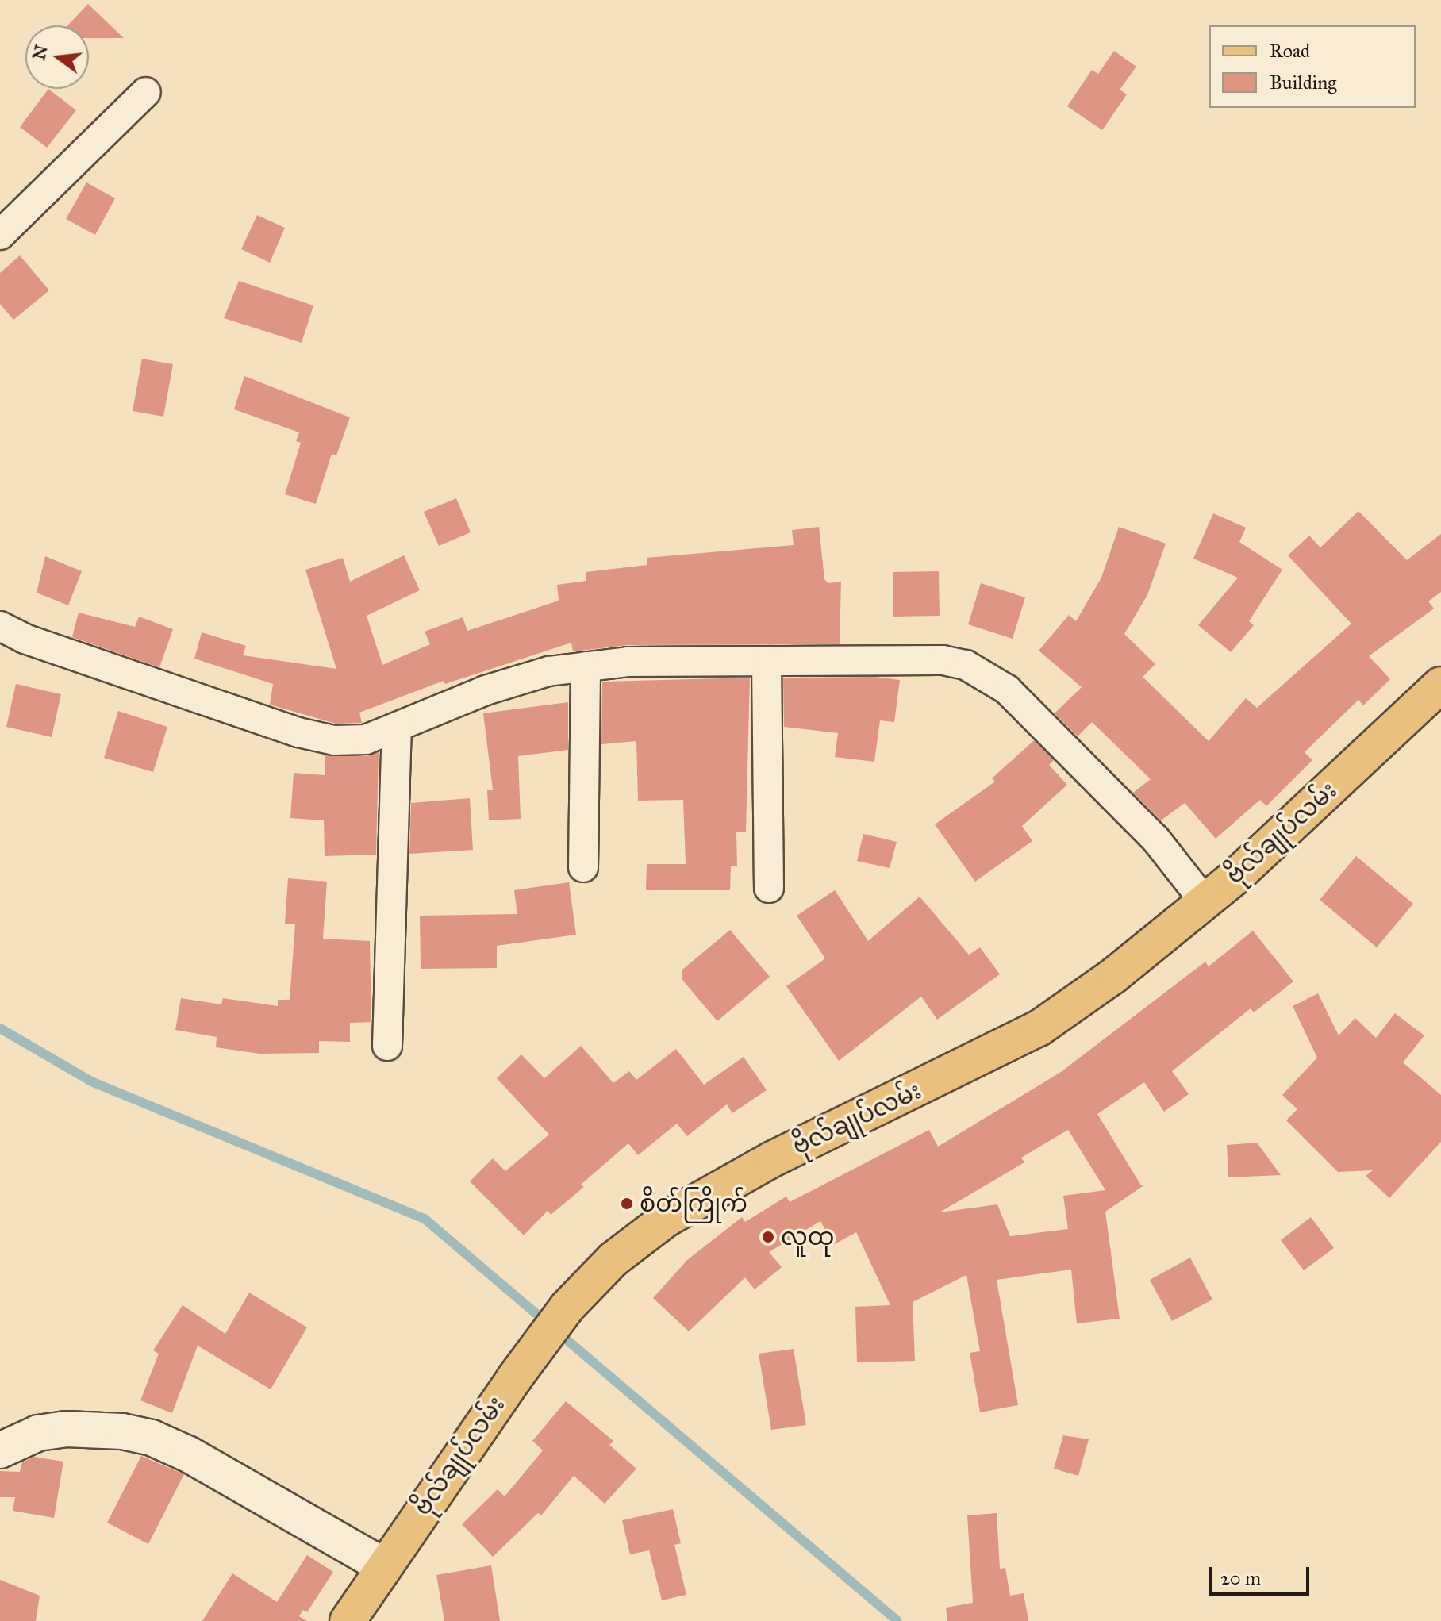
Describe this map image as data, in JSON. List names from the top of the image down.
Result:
{
  "streets": {
    "main road": ["ဗိုလ်‌ချုပ်‌လမ်း"]
  },
  "places": ["စိတ်ကြိုက်", "လူထု"],
  "legend": ["Road", "Building"],
  "scale_bar": "20 m",
  "north": "left"
}
